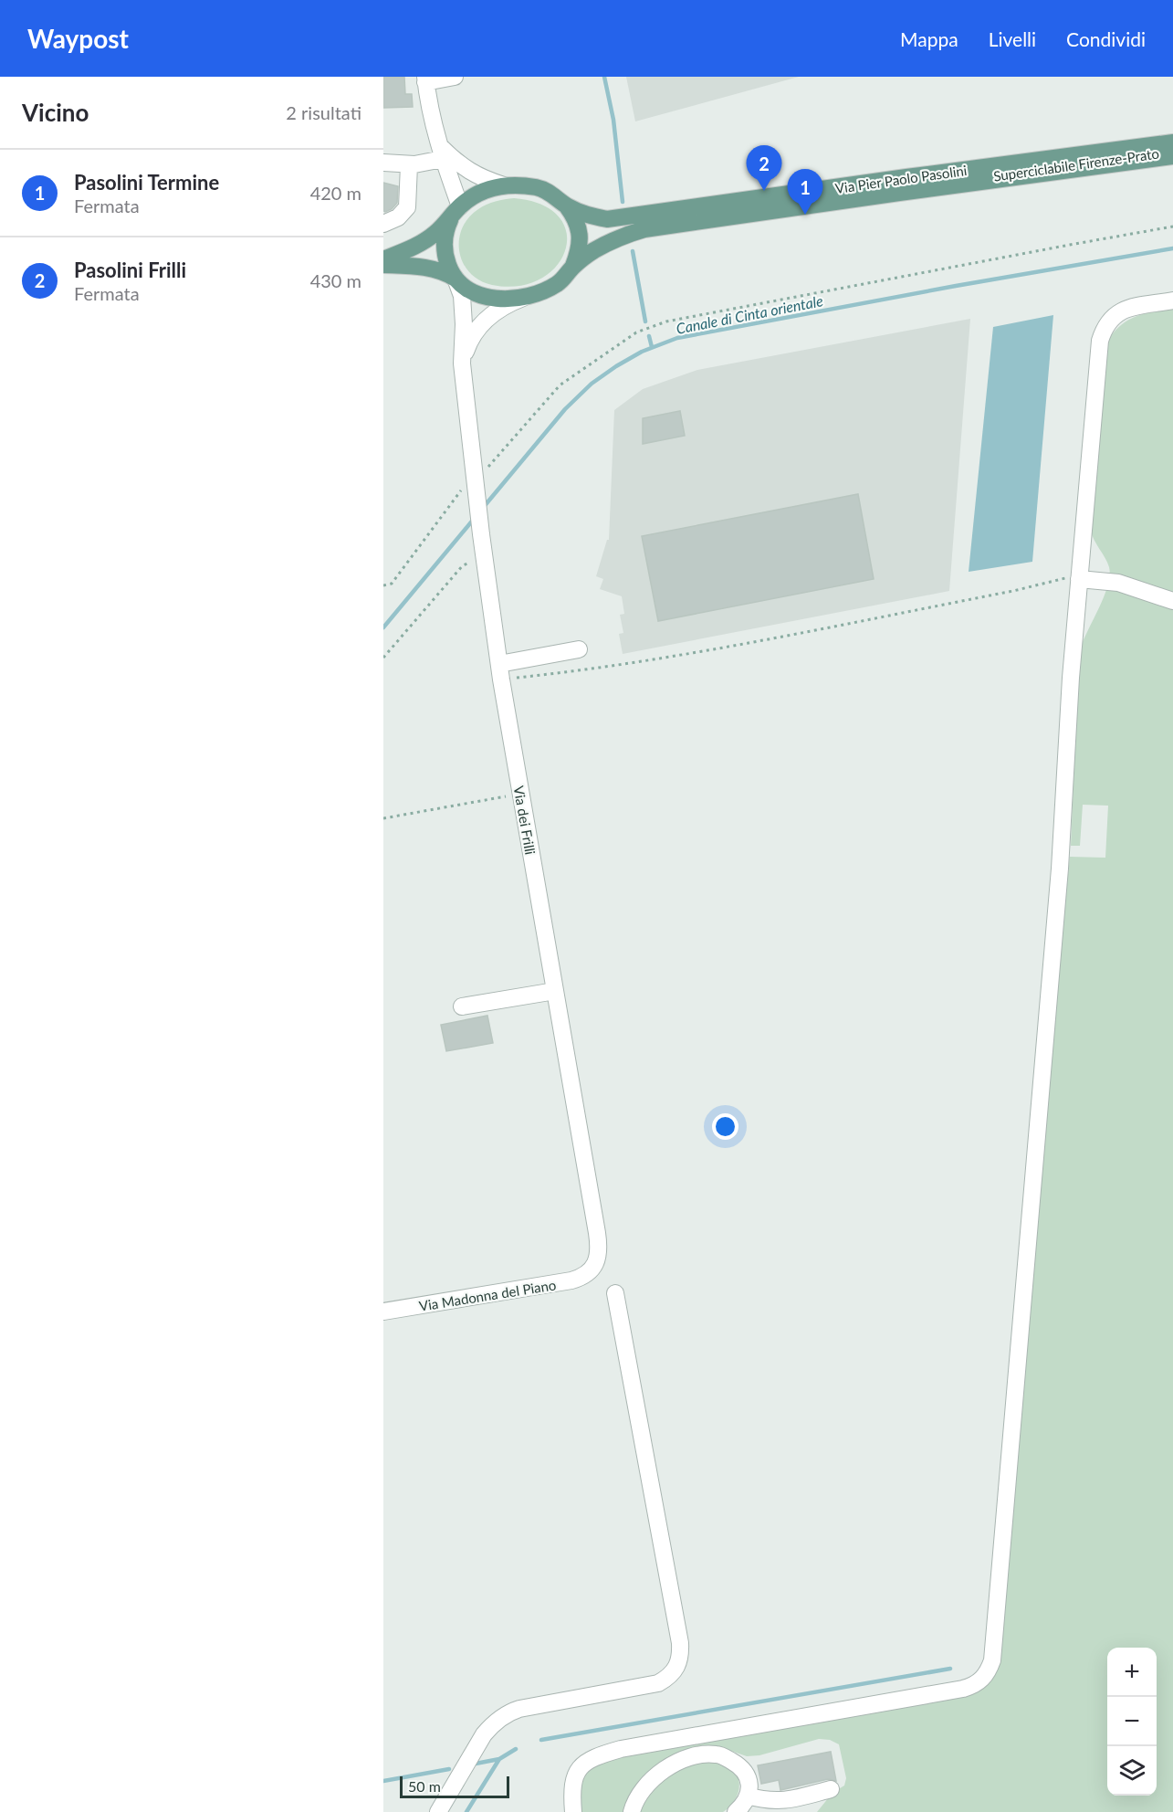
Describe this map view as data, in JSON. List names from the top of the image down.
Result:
{
  "streets": {
    "main road": ["Via Pier Paolo Pasolini"],
    "street": ["Via dei Frilli", "Via Madonna del Piano"]
  },
  "crossings": [
    ["Via Pier Paolo Pasolini", "Via dei Frilli"],
    ["Via dei Frilli", "Via Madonna del Piano"]
  ],
  "water": ["Canale di Cinta orientale"],
  "scale_bar": "50 m",
  "page": {
    "header": "Waypost",
    "nav": ["Mappa", "Livelli", "Condividi"],
    "heading": ["Vicino", "2 risultati"],
    "pins": ["2", "1"],
    "list": [
      {
        "mark": "1",
        "name": "Pasolini Termine",
        "note": "Fermata",
        "value": "420 m"
      },
      {
        "mark": "2",
        "name": "Pasolini Frilli",
        "note": "Fermata",
        "value": "430 m"
      }
    ],
    "map_buttons": ["+", "−"],
    "scale": "50 m"
  }
}
